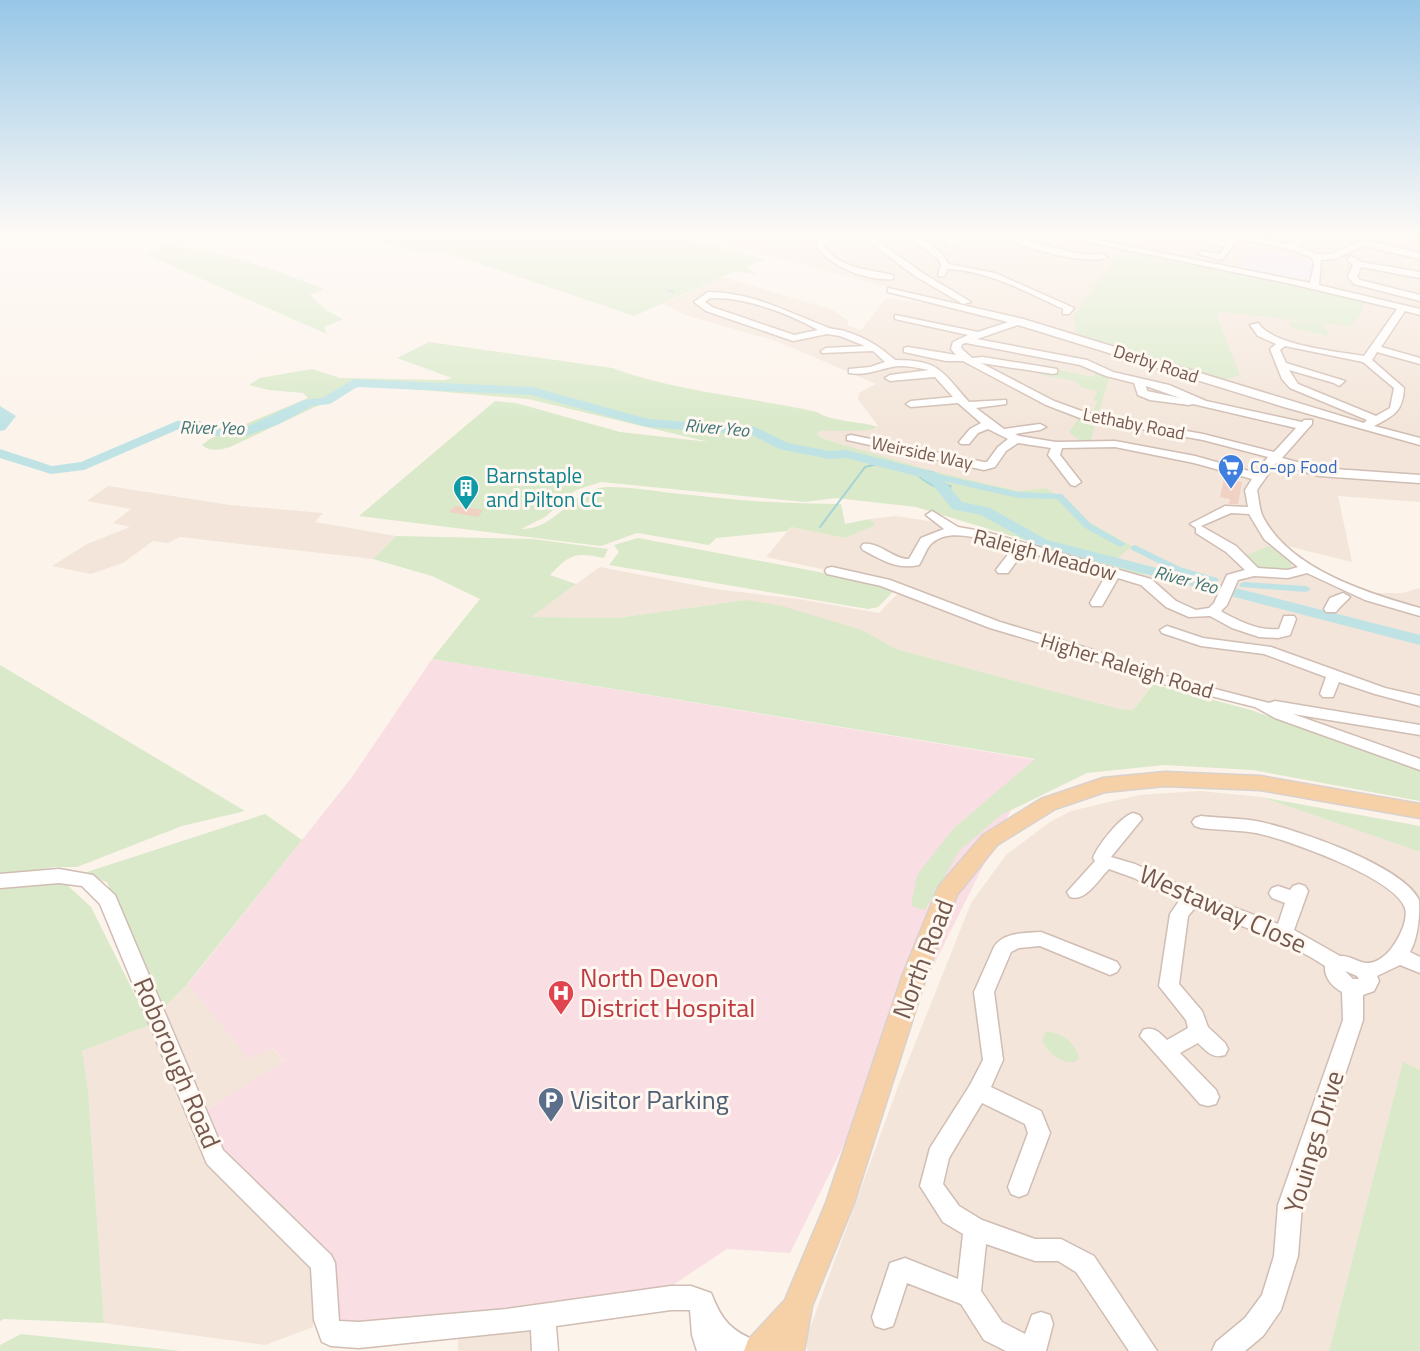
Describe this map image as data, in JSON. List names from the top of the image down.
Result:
{
  "streets": {
    "main road": ["North Road"],
    "street": [
      "Derby Road",
      "Lethaby Road",
      "Weirside Way",
      "Raleigh Meadow",
      "Higher Raleigh Road",
      "Westaway Close",
      "Roborough Road",
      "Youings Drive"
    ]
  },
  "crossings": [
    ["Westaway Close", "Youings Drive"]
  ],
  "water": ["River Yeo"],
  "places": {
    "supermarket": ["Co-op Food"],
    "building": ["Barnstaple and Pilton CC"],
    "hospital": ["North Devon District Hospital"],
    "parking": ["Visitor Parking"]
  }
}
